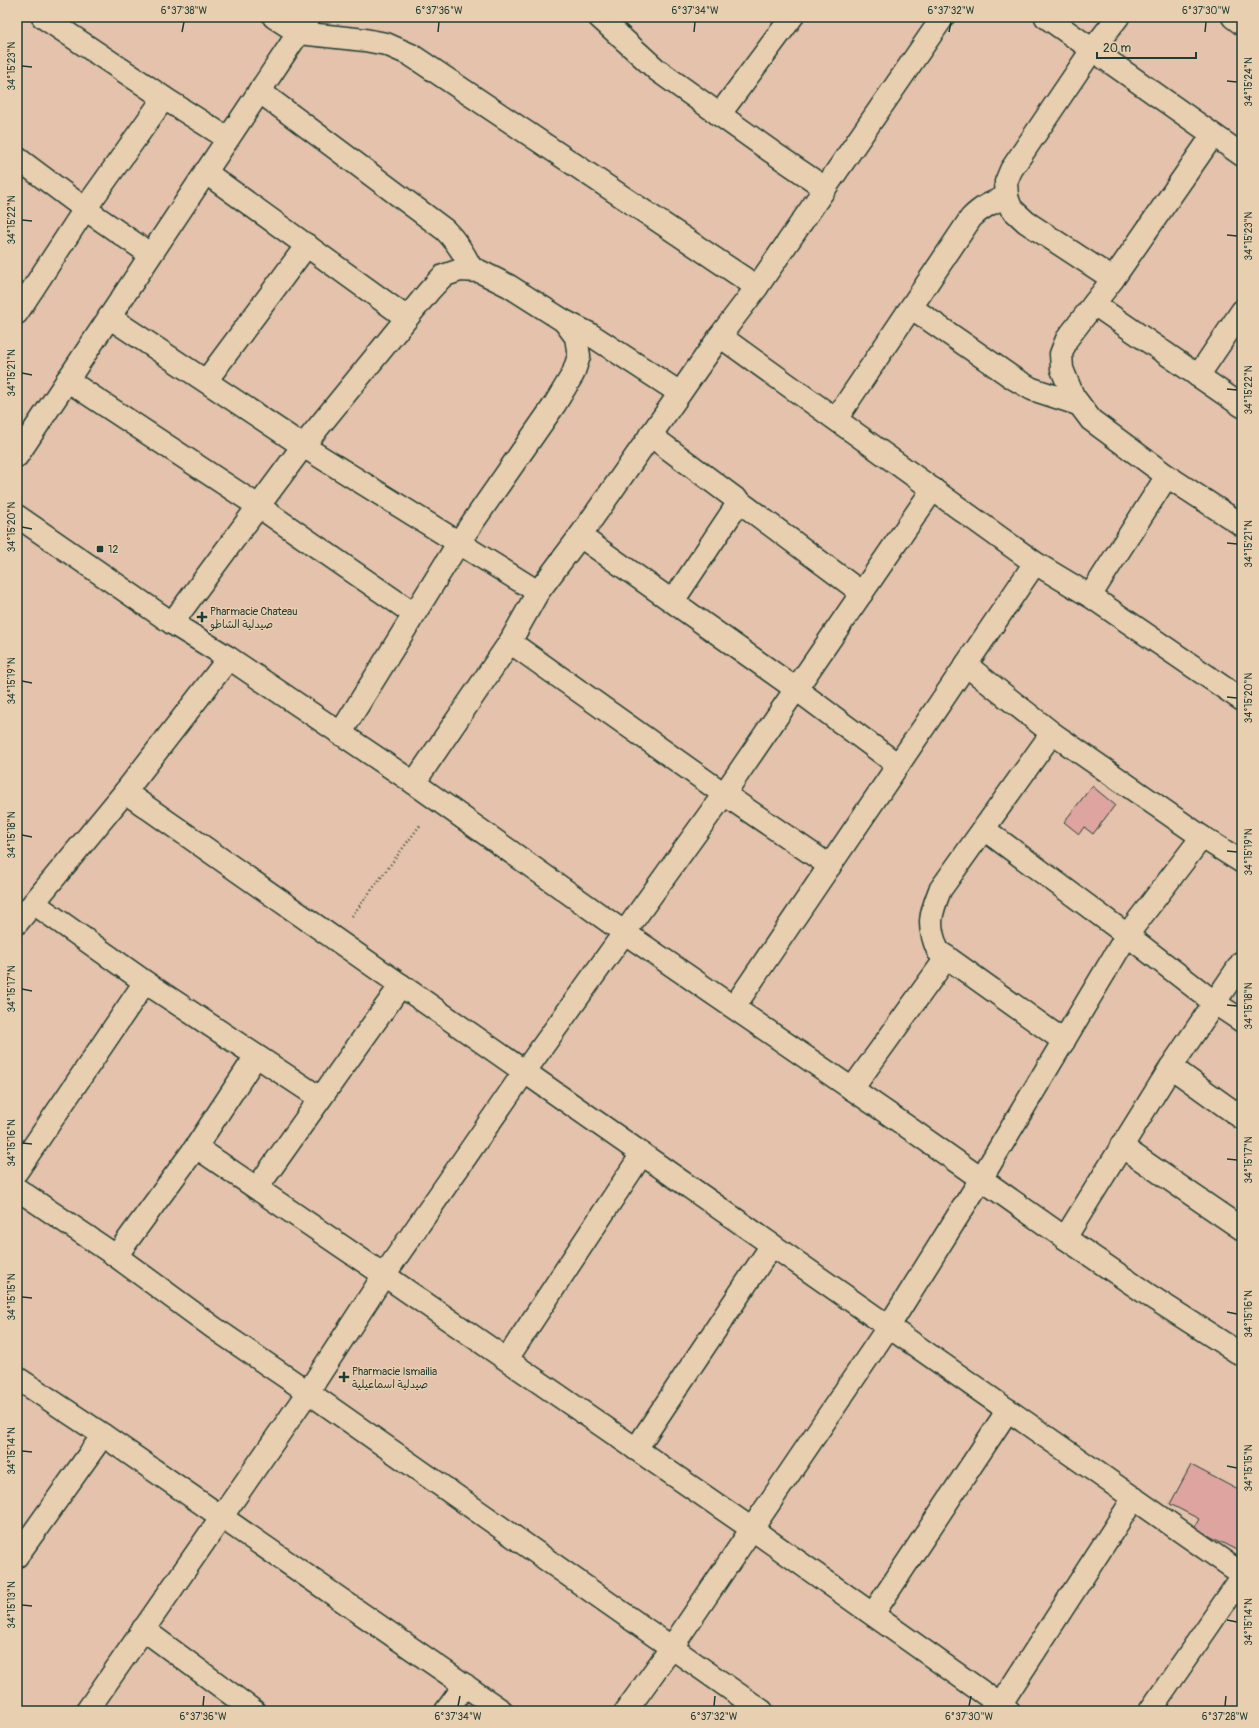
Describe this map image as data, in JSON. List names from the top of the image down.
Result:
{
  "places": {
    "transit": ["12"],
    "health": ["Pharmacie Chateau صيدلية الشاطو", "Pharmacie Ismailia صيدلية اسماعيلية"]
  },
  "scale_bar": "20 m",
  "coordinates": [
    "6°37'38\"W",
    "6°37'36\"W",
    "6°37'34\"W",
    "6°37'32\"W",
    "6°37'30\"W",
    "34°15'23\"N",
    "34°15'24\"N",
    "34°15'22\"N",
    "34°15'21\"N",
    "34°15'20\"N",
    "34°15'19\"N",
    "34°15'18\"N",
    "34°15'17\"N",
    "34°15'16\"N",
    "34°15'15\"N",
    "34°15'14\"N",
    "34°15'13\"N",
    "6°37'28\"W"
  ]
}
